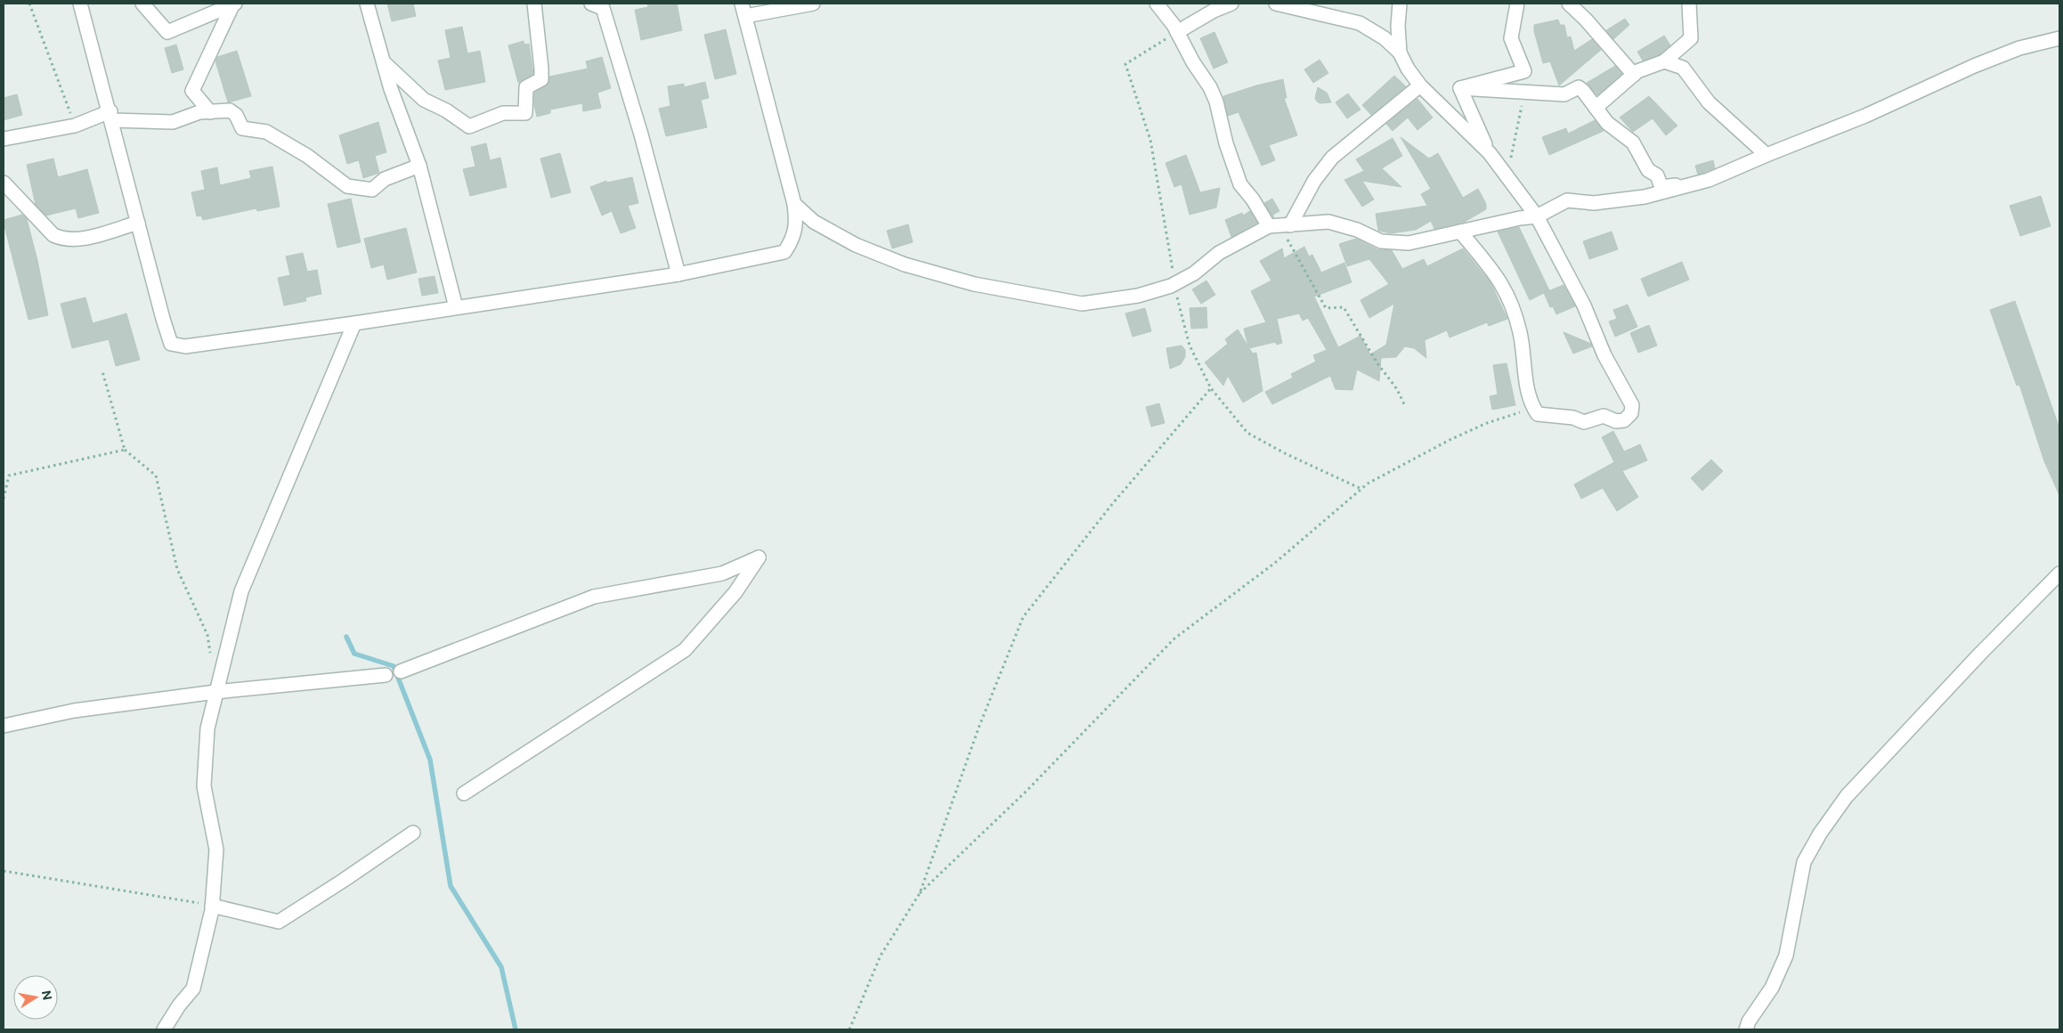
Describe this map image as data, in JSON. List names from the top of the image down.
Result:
{
  "north": "right"
}
